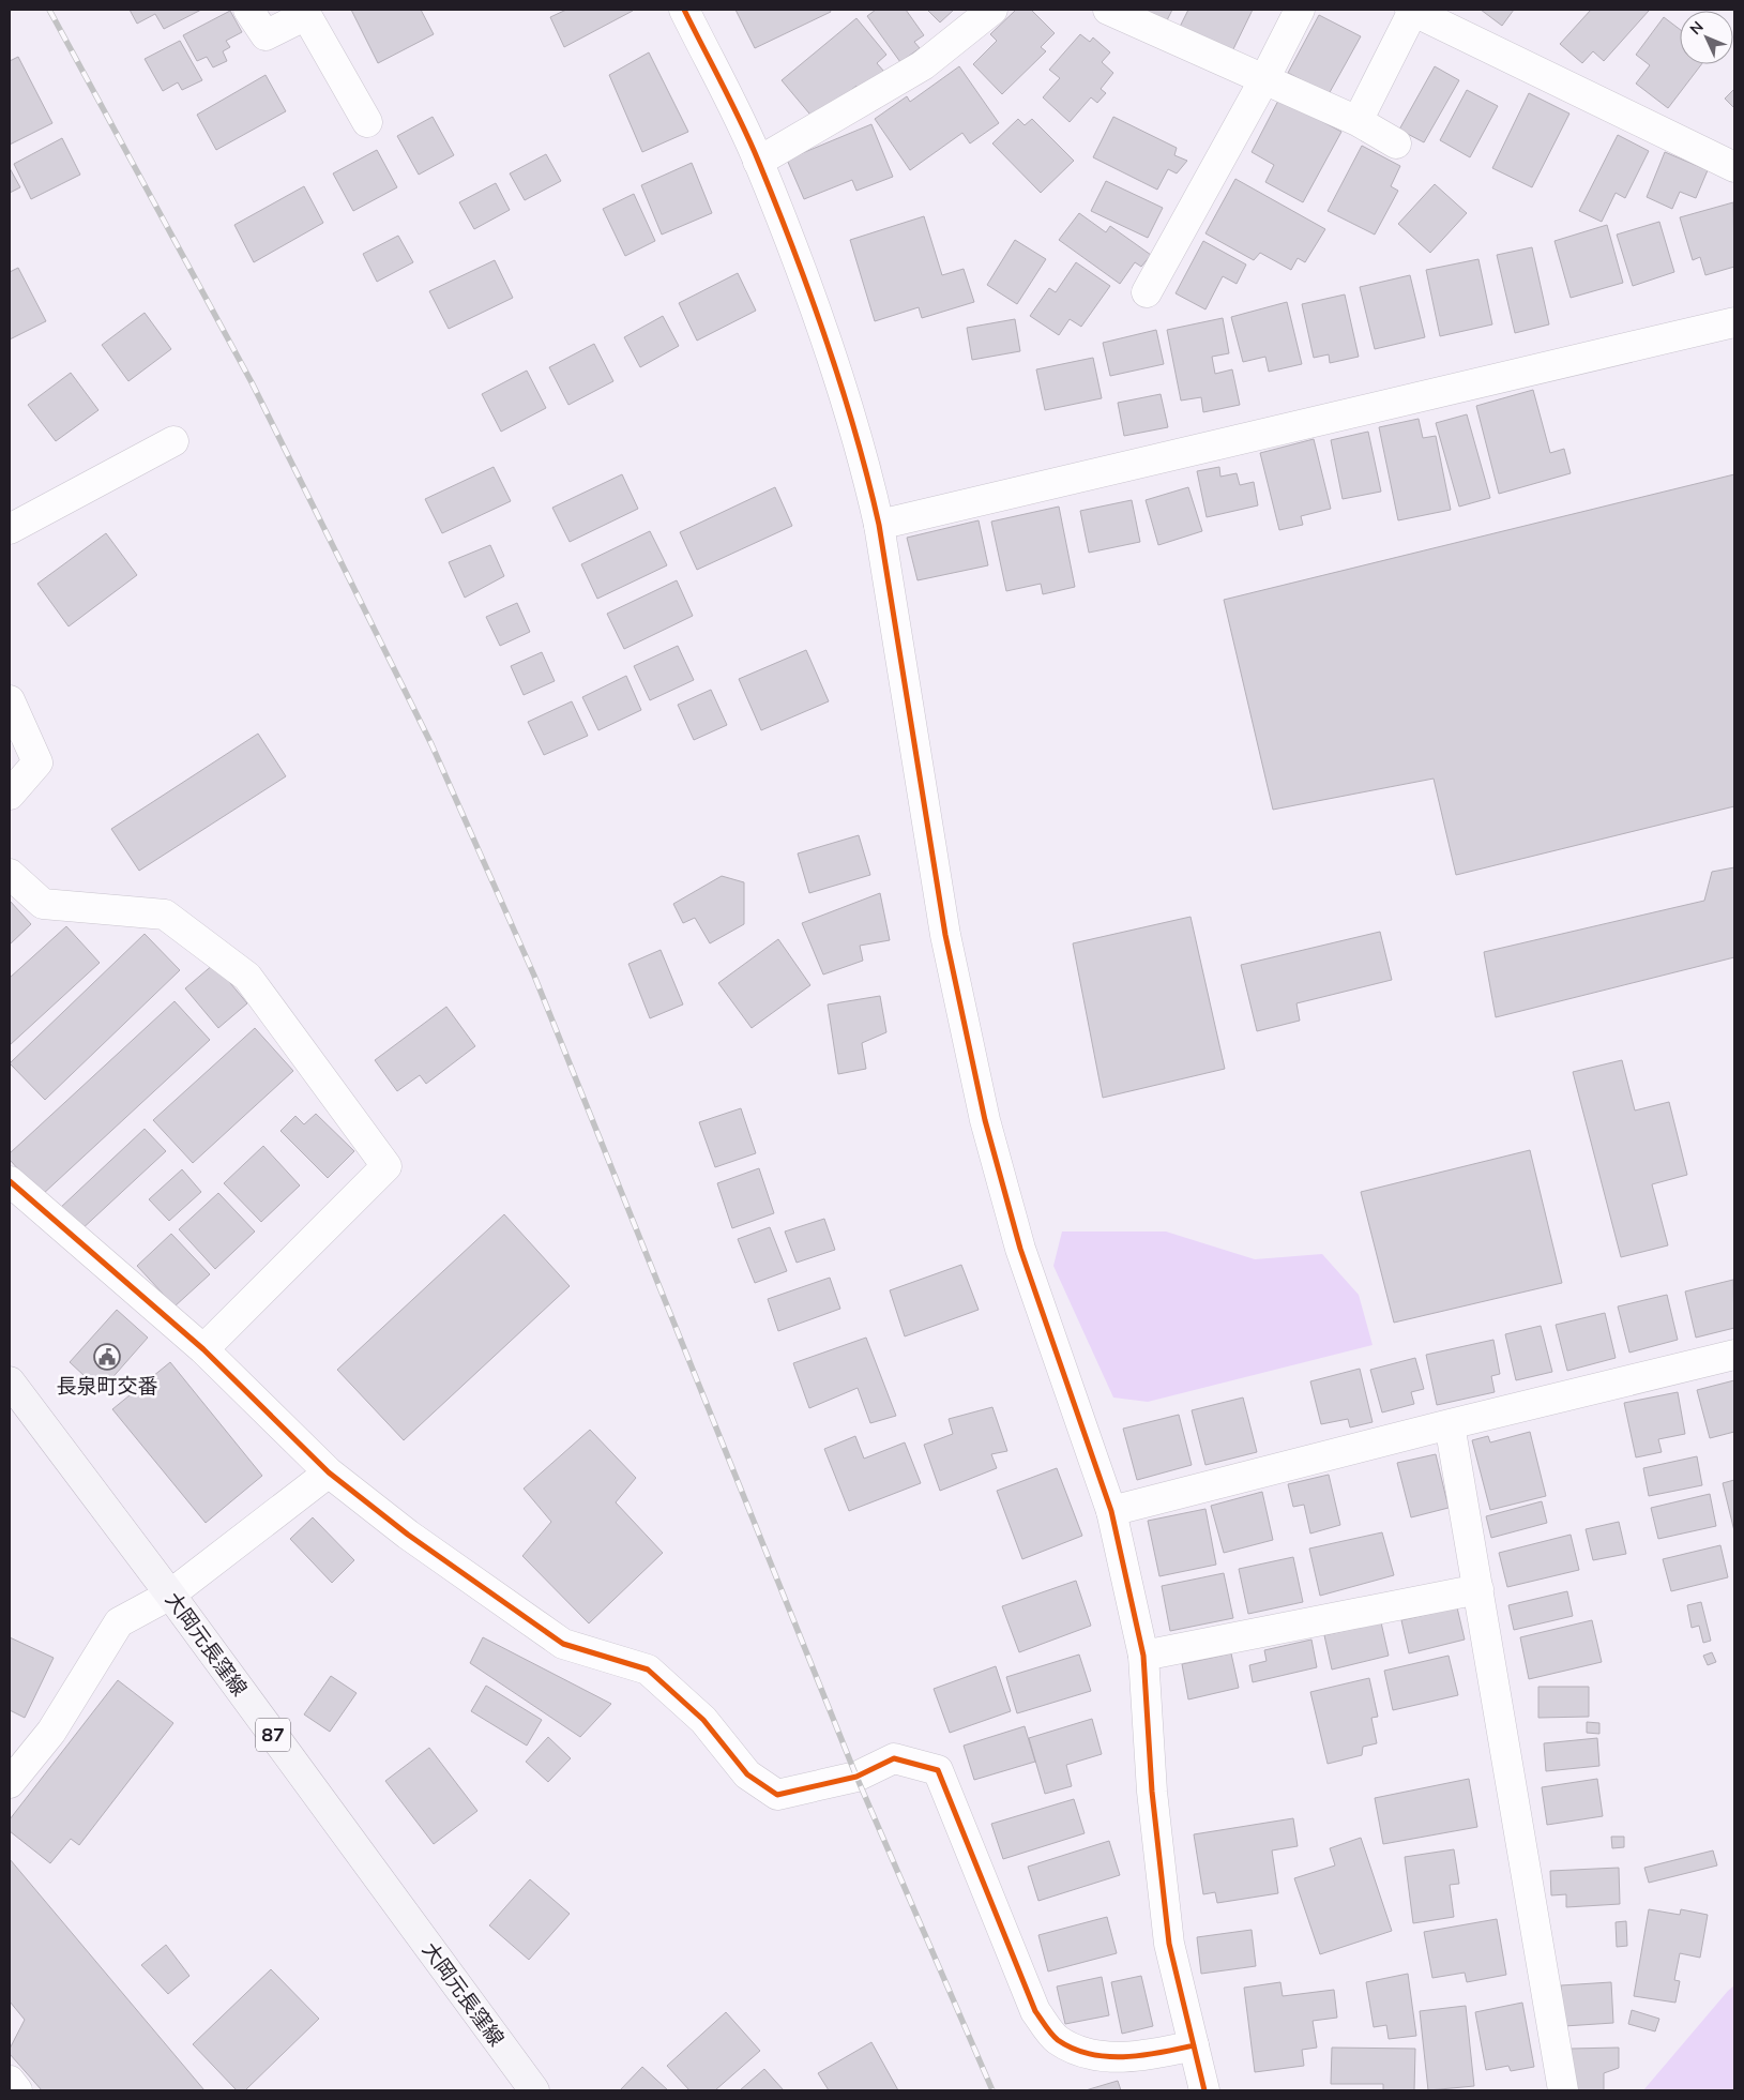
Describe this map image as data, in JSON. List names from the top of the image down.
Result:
{
  "streets": {
    "main road": ["大岡元長窪線", "87"]
  },
  "places": {
    "public building": ["長泉町交番"]
  },
  "north": "top left"
}
